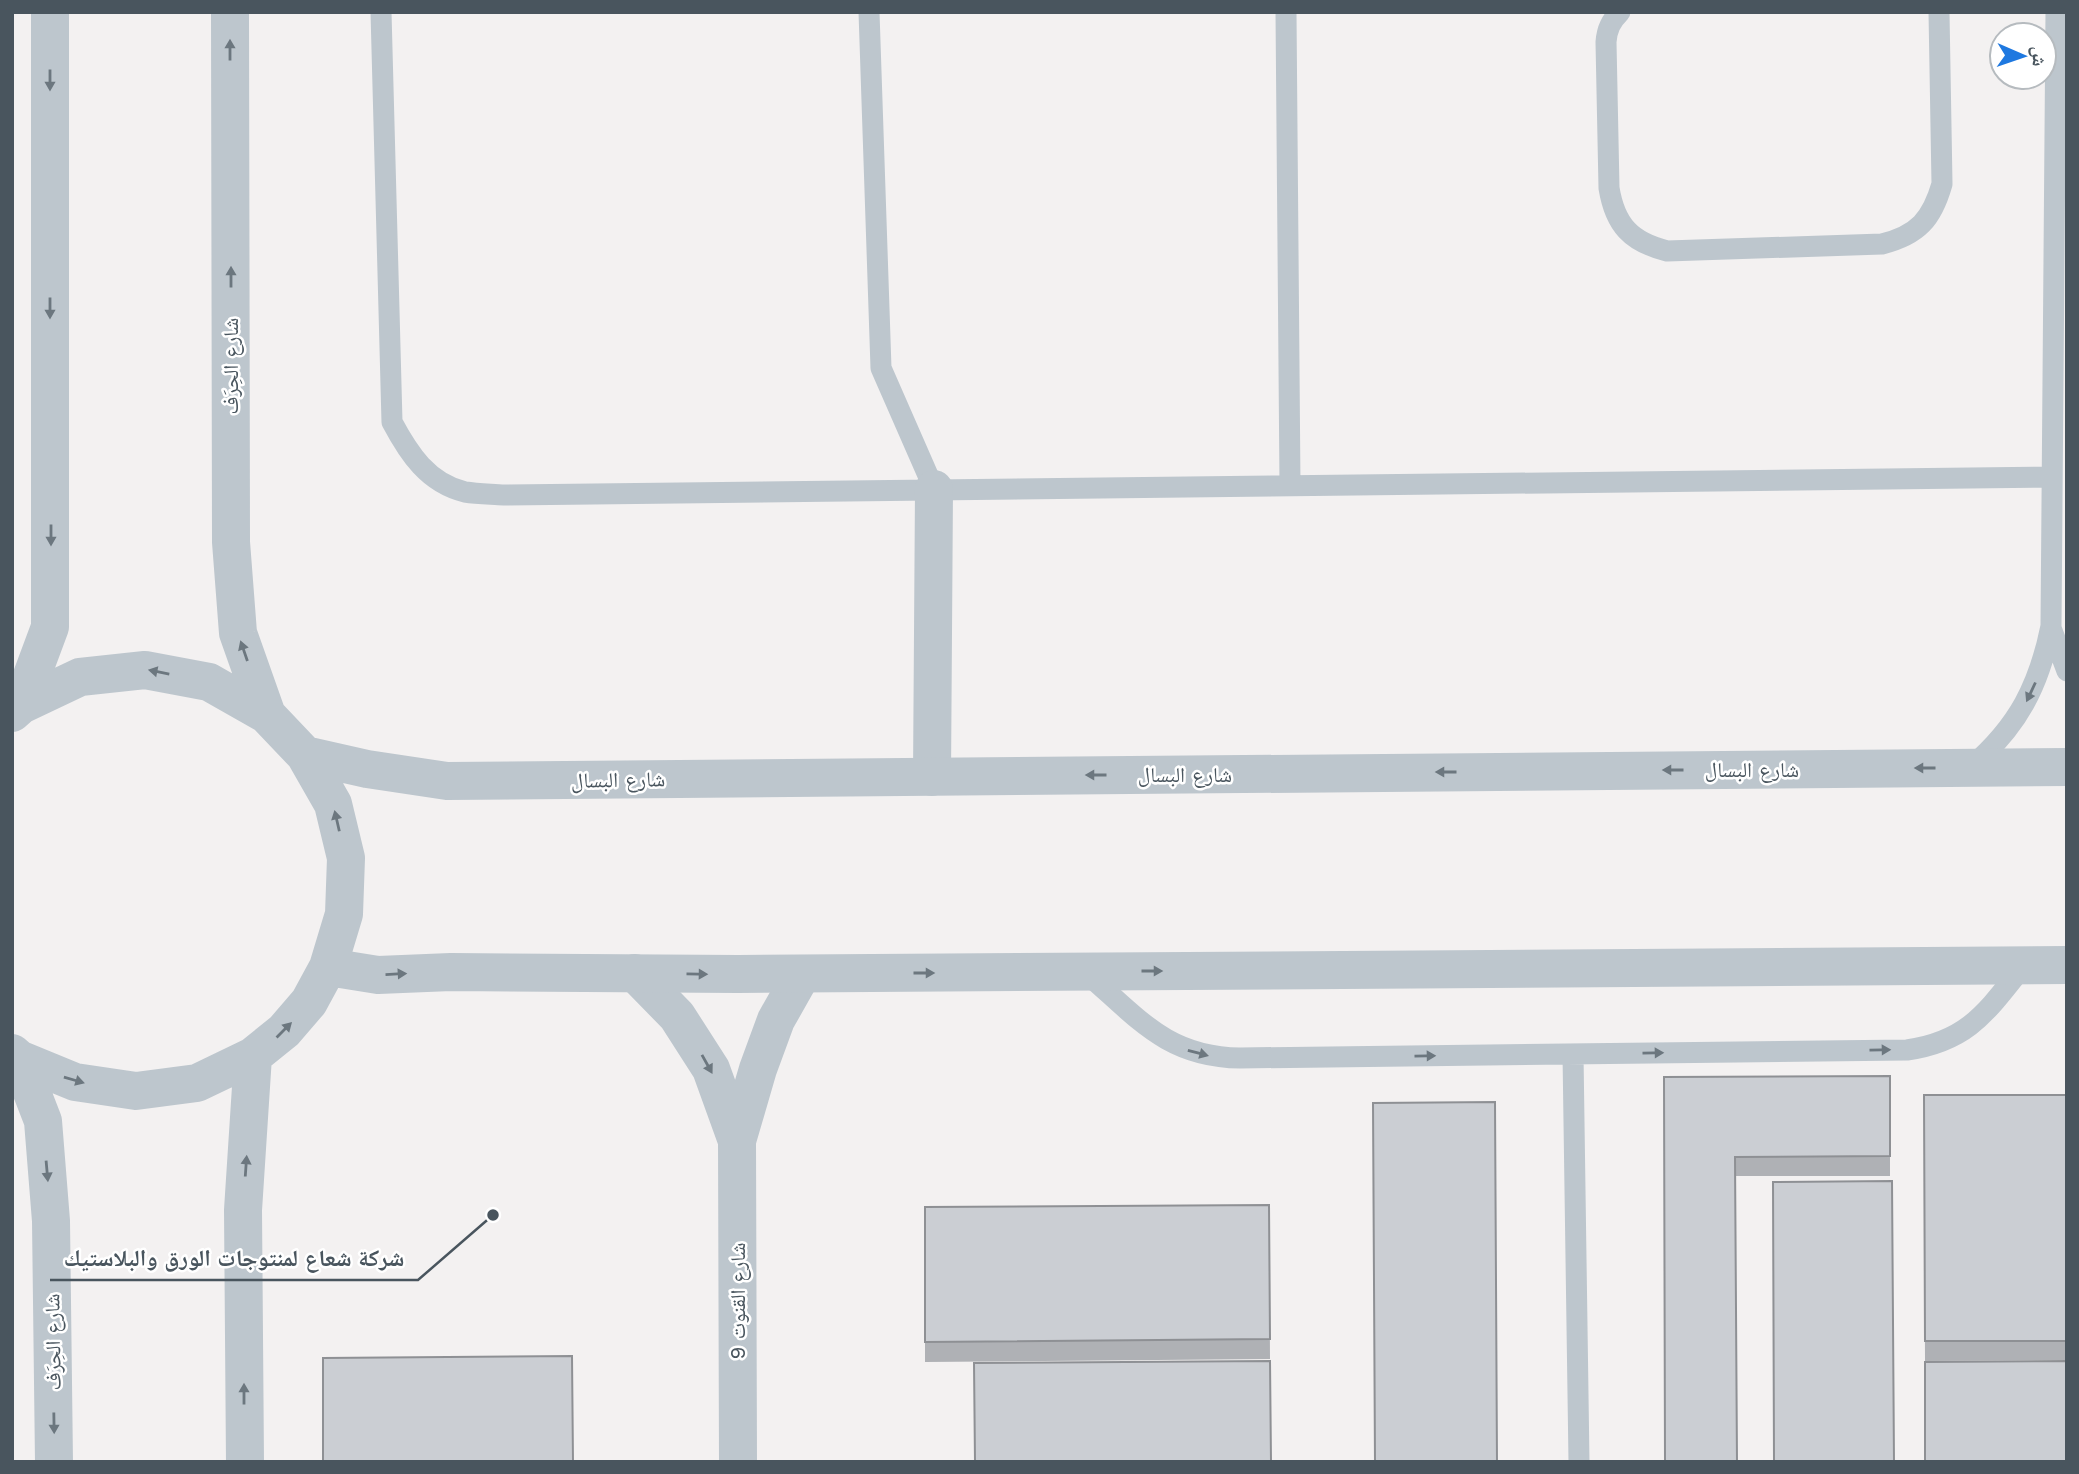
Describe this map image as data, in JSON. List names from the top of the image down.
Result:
{
  "streets": {
    "street": ["شارع الحِرَف", "شارع البسال", "شارع القنوت 9"]
  },
  "places": ["شركة شعاع لمنتوجات الورق والبلاستيك"],
  "north": "right"
}
